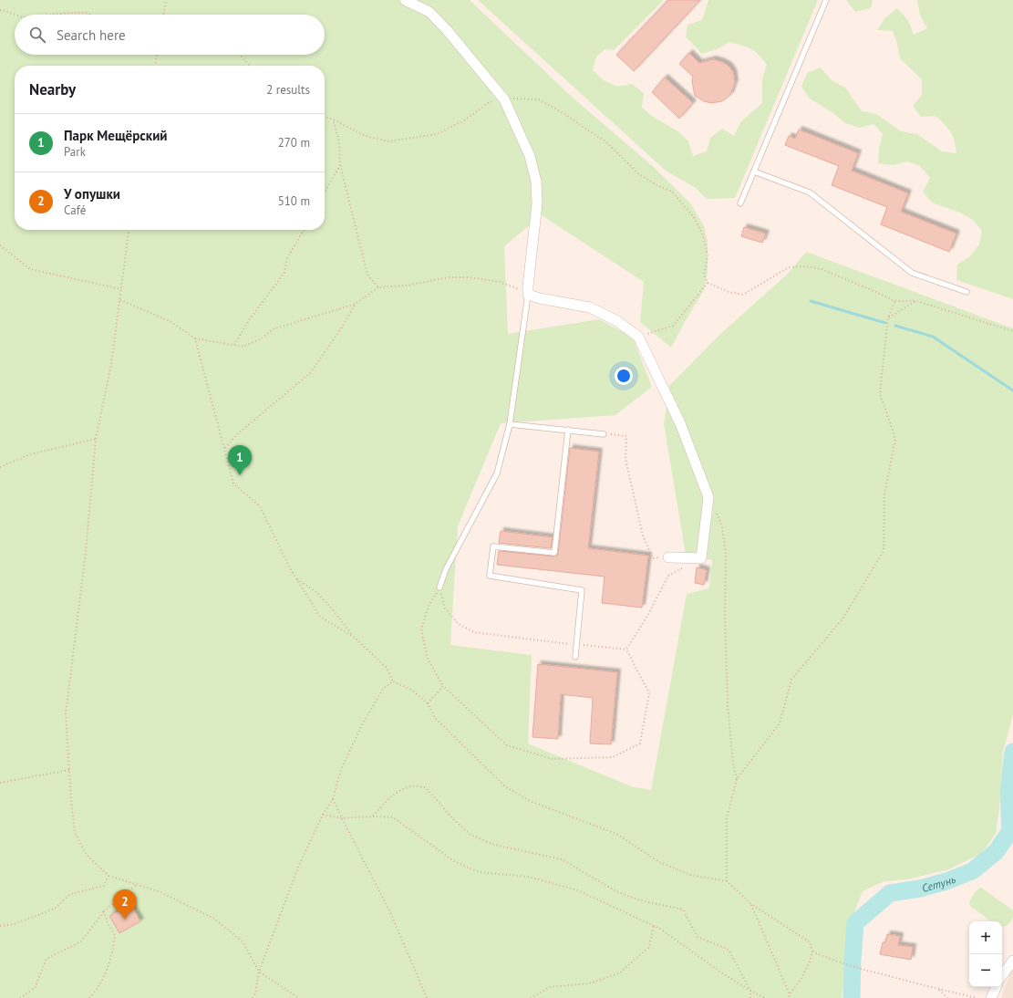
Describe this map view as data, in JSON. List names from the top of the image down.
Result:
{
  "water": ["Сетунь"],
  "page": {
    "search": "Search here",
    "heading": ["Nearby", "2 results"],
    "list": [
      {
        "mark": "1",
        "name": "Парк Мещёрский",
        "note": "Park",
        "value": "270 m"
      },
      {
        "mark": "2",
        "name": "У опушки",
        "note": "Café",
        "value": "510 m"
      }
    ],
    "pins": ["1", "2"],
    "map_buttons": ["+", "−"]
  }
}
